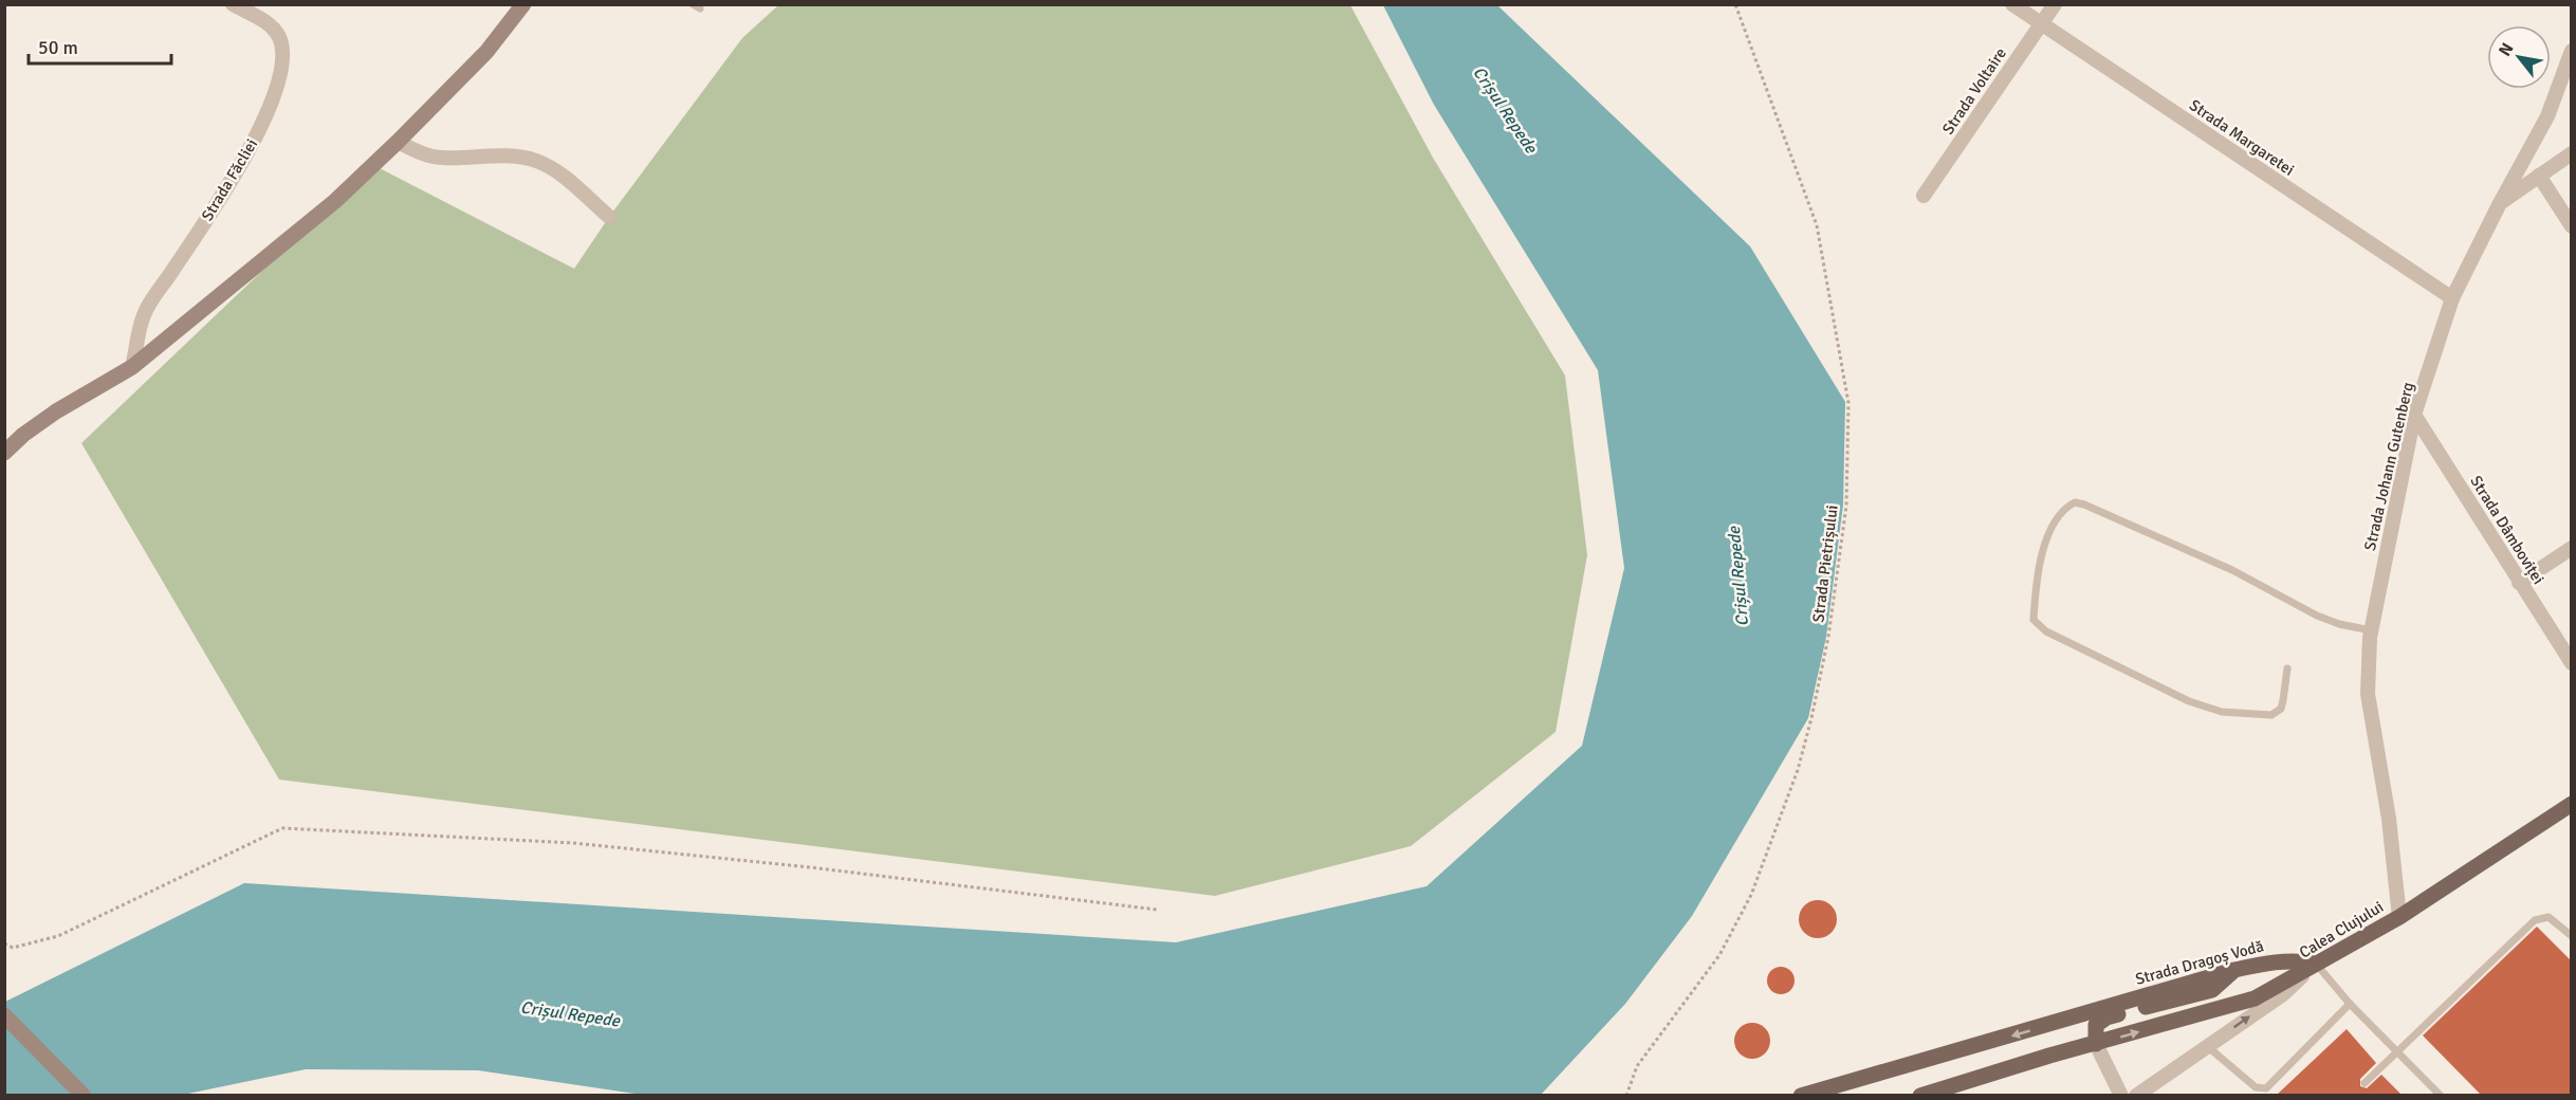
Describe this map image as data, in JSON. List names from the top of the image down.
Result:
{
  "streets": {
    "main road": ["Calea Clujului", "Strada Dragoș Vodă"],
    "street": [
      "Strada Voltaire",
      "Strada Margaretei",
      "Strada Făcliei",
      "Strada Johann Gutenberg",
      "Strada Dâmboviței"
    ],
    "path": ["Strada Pietrișului"]
  },
  "crossings": [
    ["Strada Voltaire", "Strada Margaretei"],
    ["Strada Margaretei", "Strada Johann Gutenberg"],
    ["Strada Johann Gutenberg", "Strada Dâmboviței"],
    ["Strada Johann Gutenberg", "Calea Clujului"],
    ["Calea Clujului", "Strada Dragoș Vodă"]
  ],
  "water": ["Crișul Repede"],
  "scale_bar": "50 m",
  "north": "top left"
}
